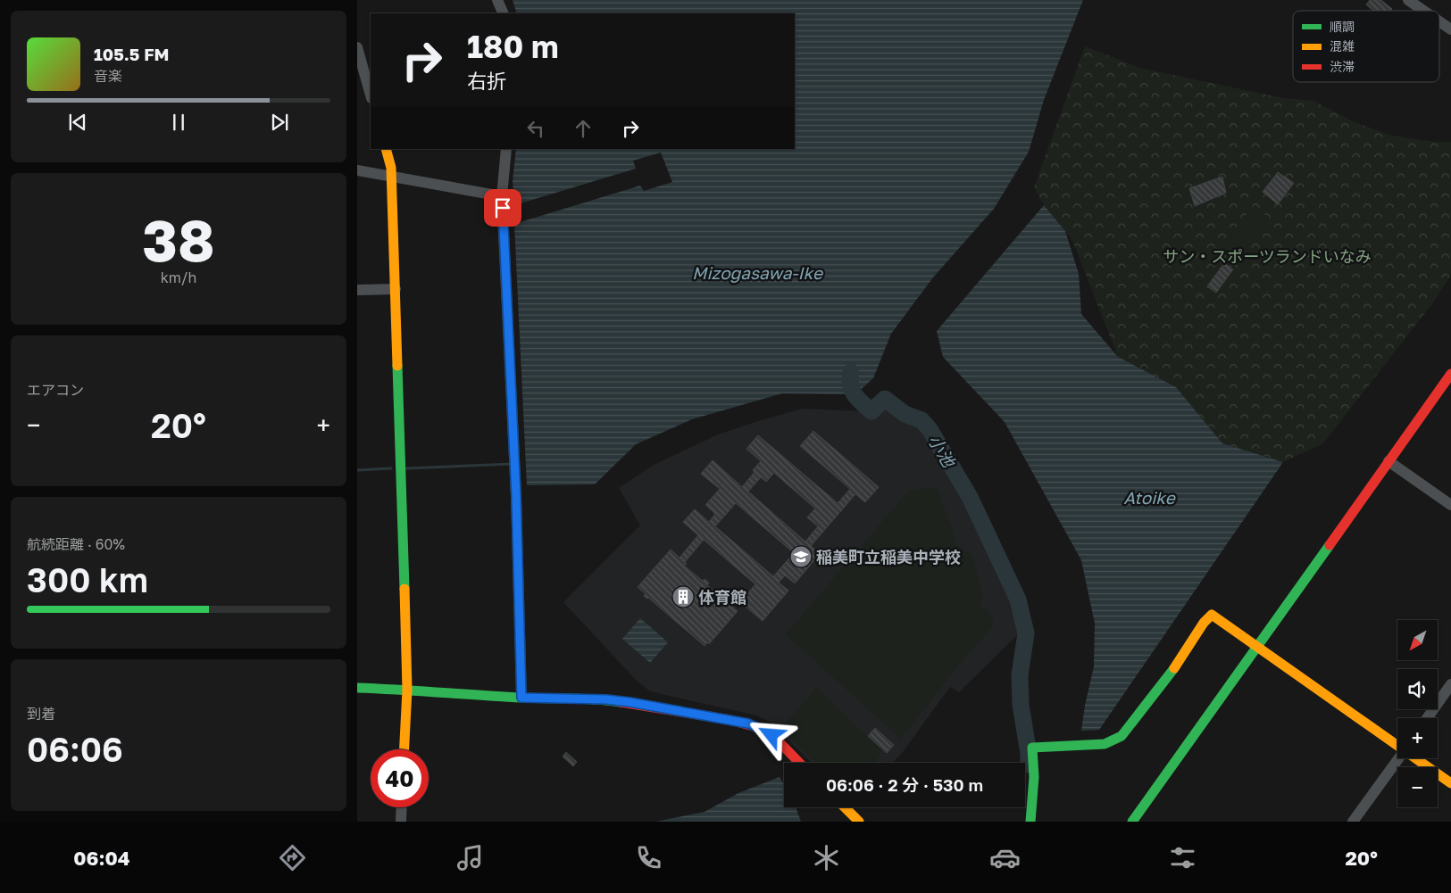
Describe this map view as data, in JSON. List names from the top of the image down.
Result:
{
  "water": ["Mizogasawa-Ike", "小池", "Atoike"],
  "parks": ["サン・スポーツランドいなみ"],
  "places": {
    "school or university": ["稲美町立稲美中学校"],
    "building": ["体育館"]
  },
  "legend": ["順調", "混雑", "渋滞"],
  "north": "bottom left",
  "page": {
    "turn": ["180 m", "右折"],
    "song": ["105.5 FM", "音楽"],
    "tile": [
      ["38", "km/h"],
      "エアコン",
      ["航続距離 · 60%", "300 km"],
      ["到着", "06:06"]
    ],
    "heat": ["−", "20°", "+"],
    "map_buttons": ["+", "−"],
    "limit": "40",
    "trip": "06:06 · 2 分 · 530 m",
    "tabs": ["06:04", "20°"]
  }
}
